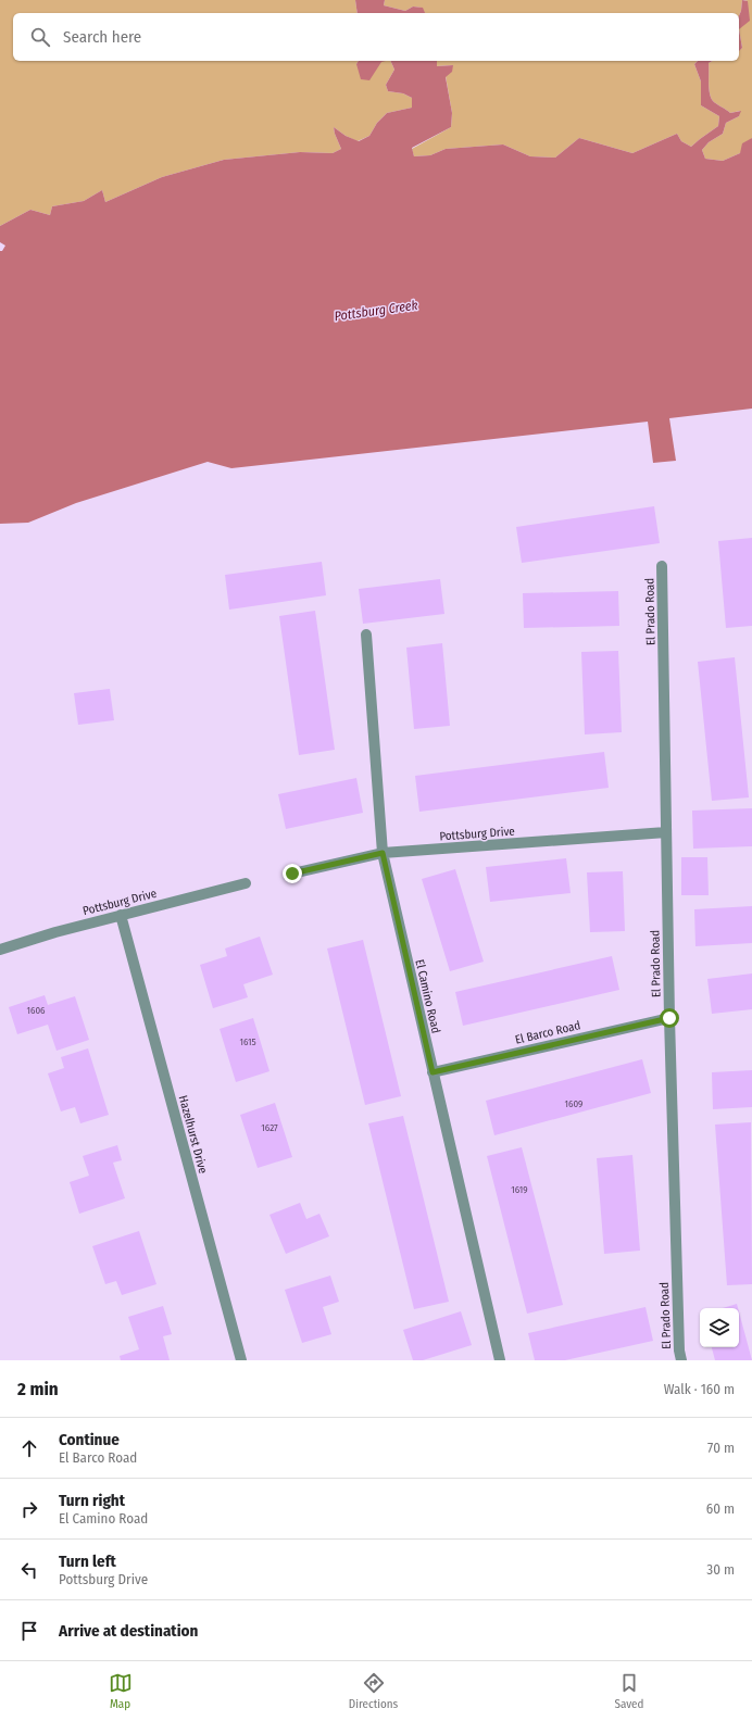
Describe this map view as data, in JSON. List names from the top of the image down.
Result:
{
  "streets": {
    "street": [
      "El Prado Road",
      "Pottsburg Drive",
      "El Camino Road",
      "El Barco Road",
      "Hazelhurst Drive"
    ]
  },
  "crossings": [
    ["El Prado Road", "Pottsburg Drive"],
    ["El Prado Road", "El Barco Road"],
    ["Pottsburg Drive", "El Camino Road"],
    ["Pottsburg Drive", "Hazelhurst Drive"],
    ["El Camino Road", "El Barco Road"]
  ],
  "water": ["Pottsburg Creek"],
  "house_numbers": [
    "1606",
    "1615",
    "1609",
    "1627",
    "1619"
  ],
  "page": {
    "search": "Search here",
    "heading": ["2 min", "Walk · 160 m"],
    "list": [
      ["Continue", "El Barco Road", "70 m"],
      ["Turn right", "El Camino Road", "60 m"],
      ["Turn left", "Pottsburg Drive", "30 m"],
      "Arrive at destination"
    ],
    "nav": ["Map", "Directions", "Saved"]
  }
}
